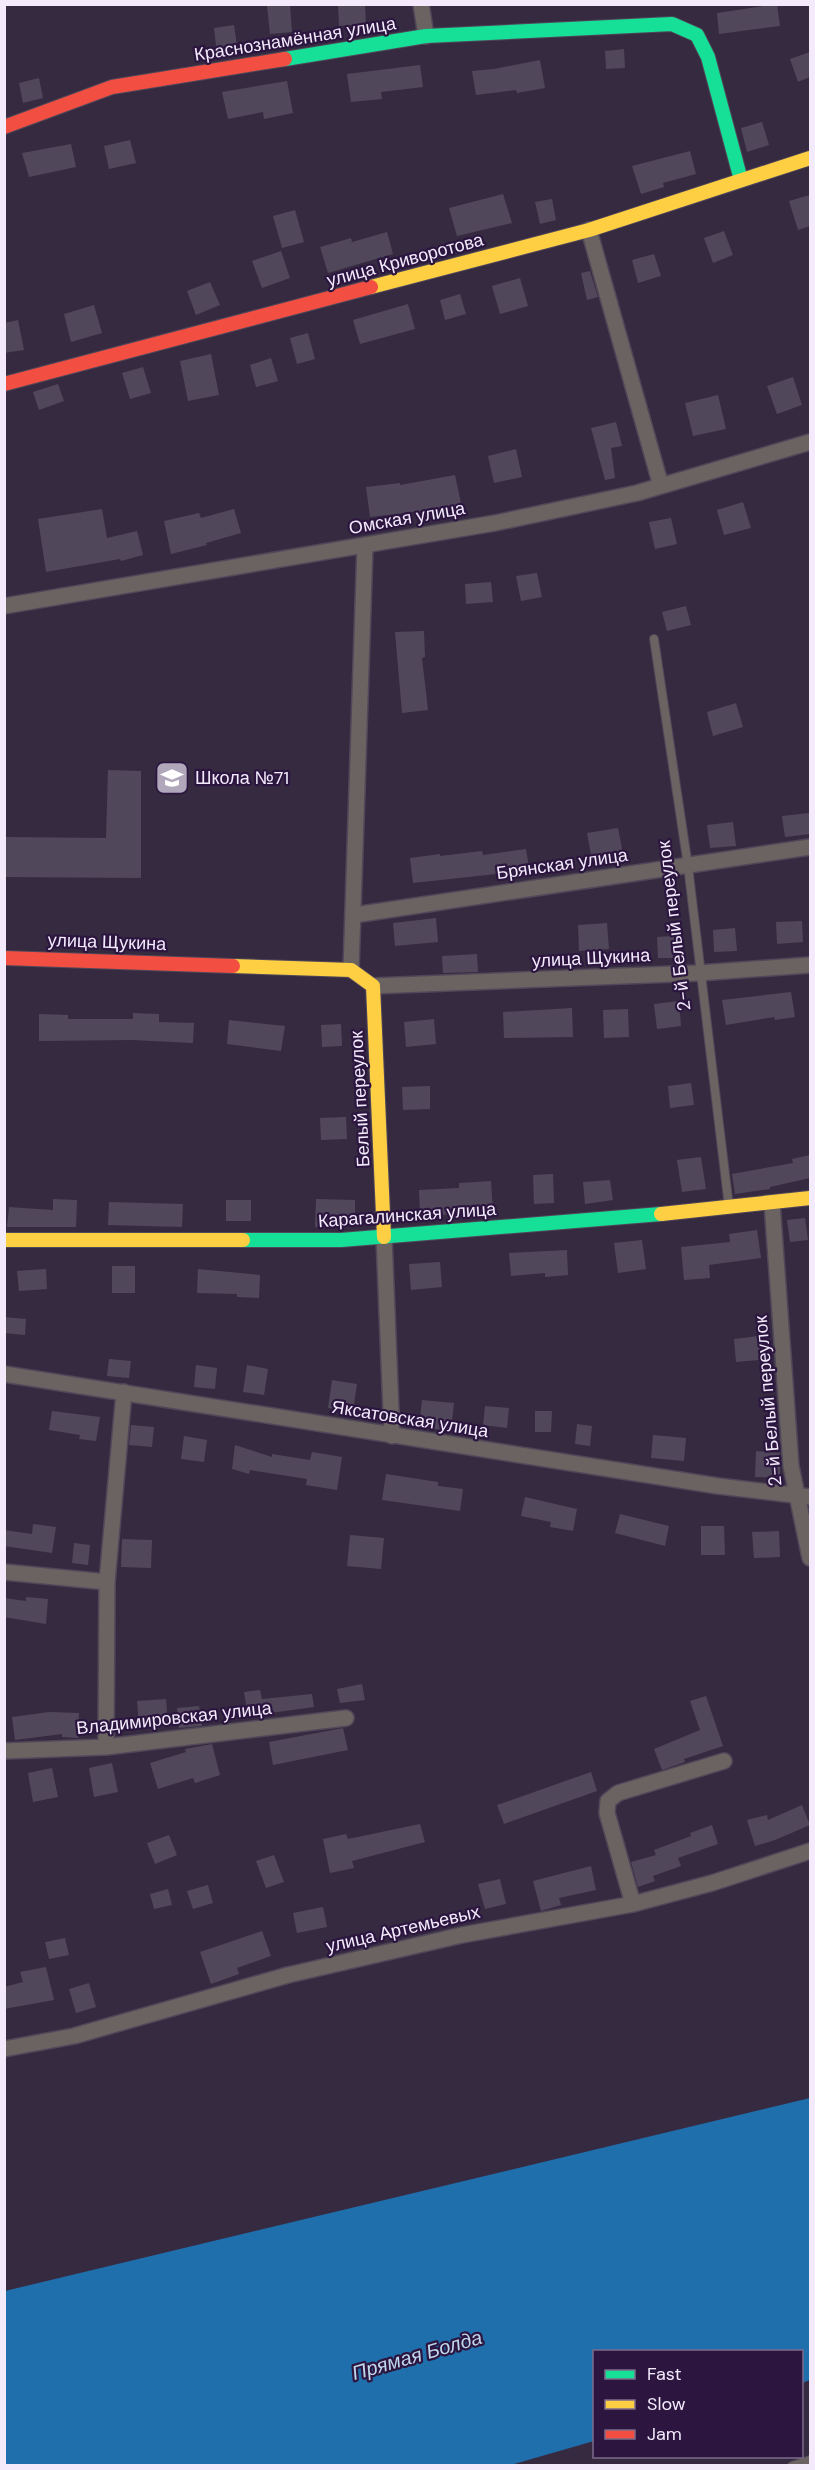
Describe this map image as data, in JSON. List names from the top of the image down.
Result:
{
  "streets": {
    "street": [
      "Краснознамённая улица",
      "улица Криворотова",
      "Омская улица",
      "Брянская улица",
      "2-й Белый переулок",
      "улица Щукина",
      "Белый переулок",
      "Карагалинская улица",
      "Яксатовская улица",
      "Владимировская улица",
      "улица Артемьевых"
    ]
  },
  "crossings": [
    ["Краснознамённая улица", "улица Криворотова"],
    ["Брянская улица", "2-й Белый переулок"],
    ["2-й Белый переулок", "улица Щукина"],
    ["2-й Белый переулок", "Карагалинская улица"],
    ["2-й Белый переулок", "Яксатовская улица"],
    ["улица Щукина", "Белый переулок"],
    ["Белый переулок", "Карагалинская улица"]
  ],
  "water": ["Прямая Болда"],
  "places": {
    "school or university": ["Школа №71"]
  },
  "legend": ["Fast", "Slow", "Jam"]
}
